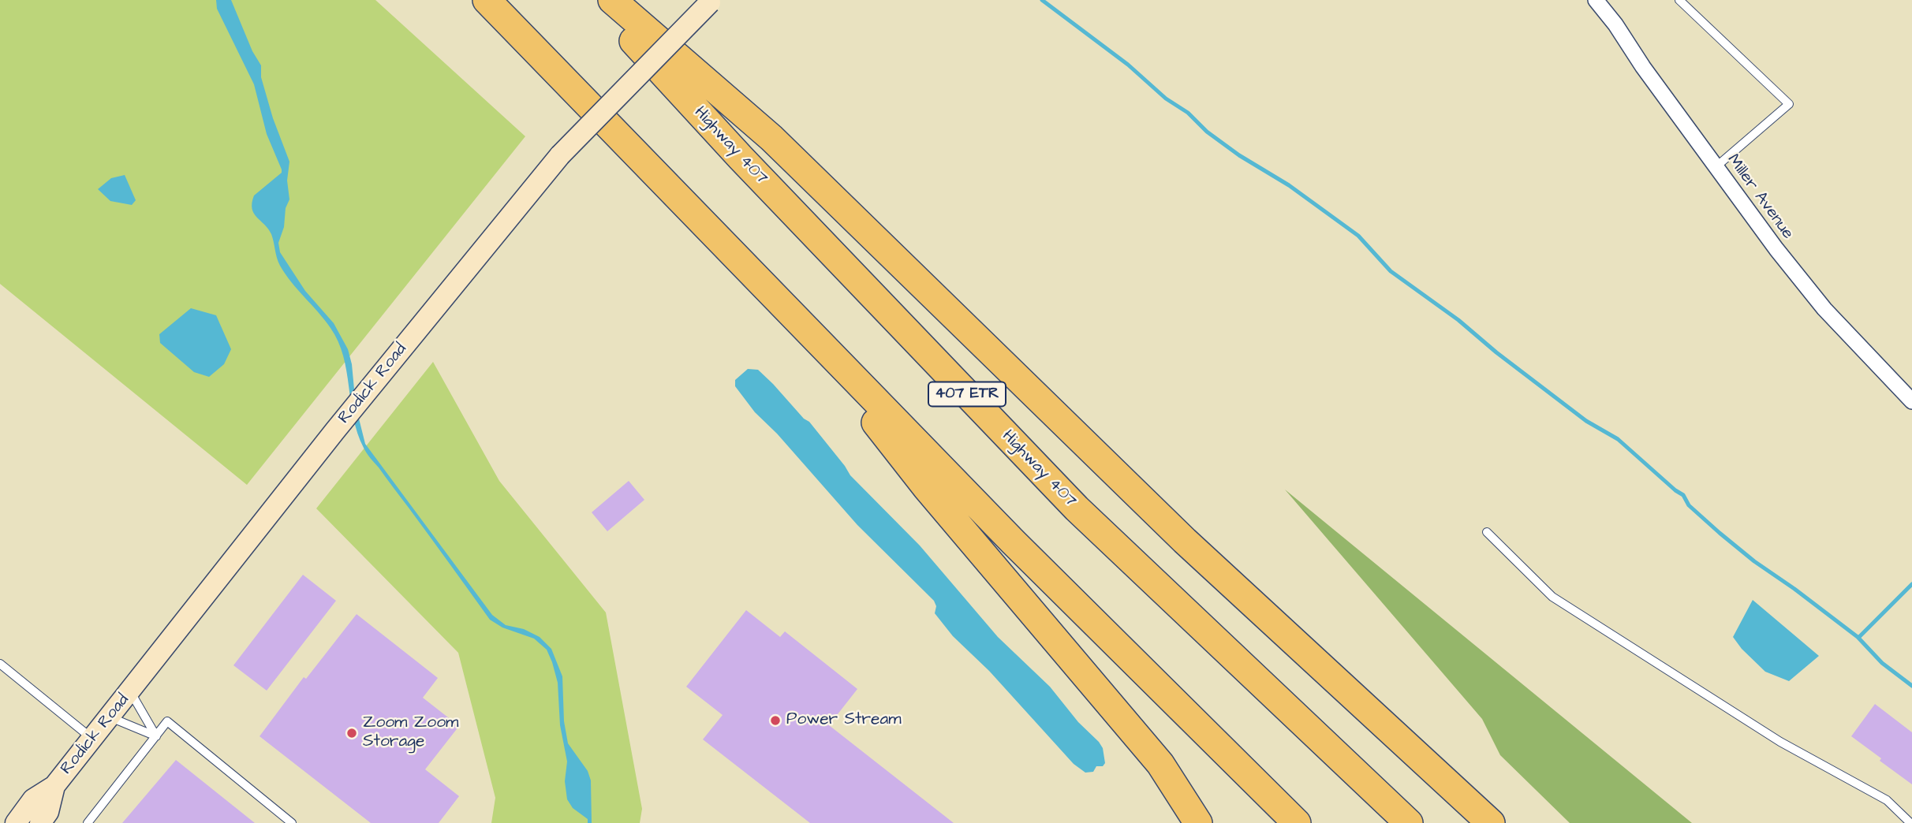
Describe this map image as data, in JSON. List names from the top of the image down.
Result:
{
  "streets": {
    "highway": ["Highway 407", "407 ETR"],
    "main road": ["Rodick Road"],
    "street": ["Miller Avenue"]
  },
  "places": ["Power Stream", "Zoom Zoom Storage"]
}
